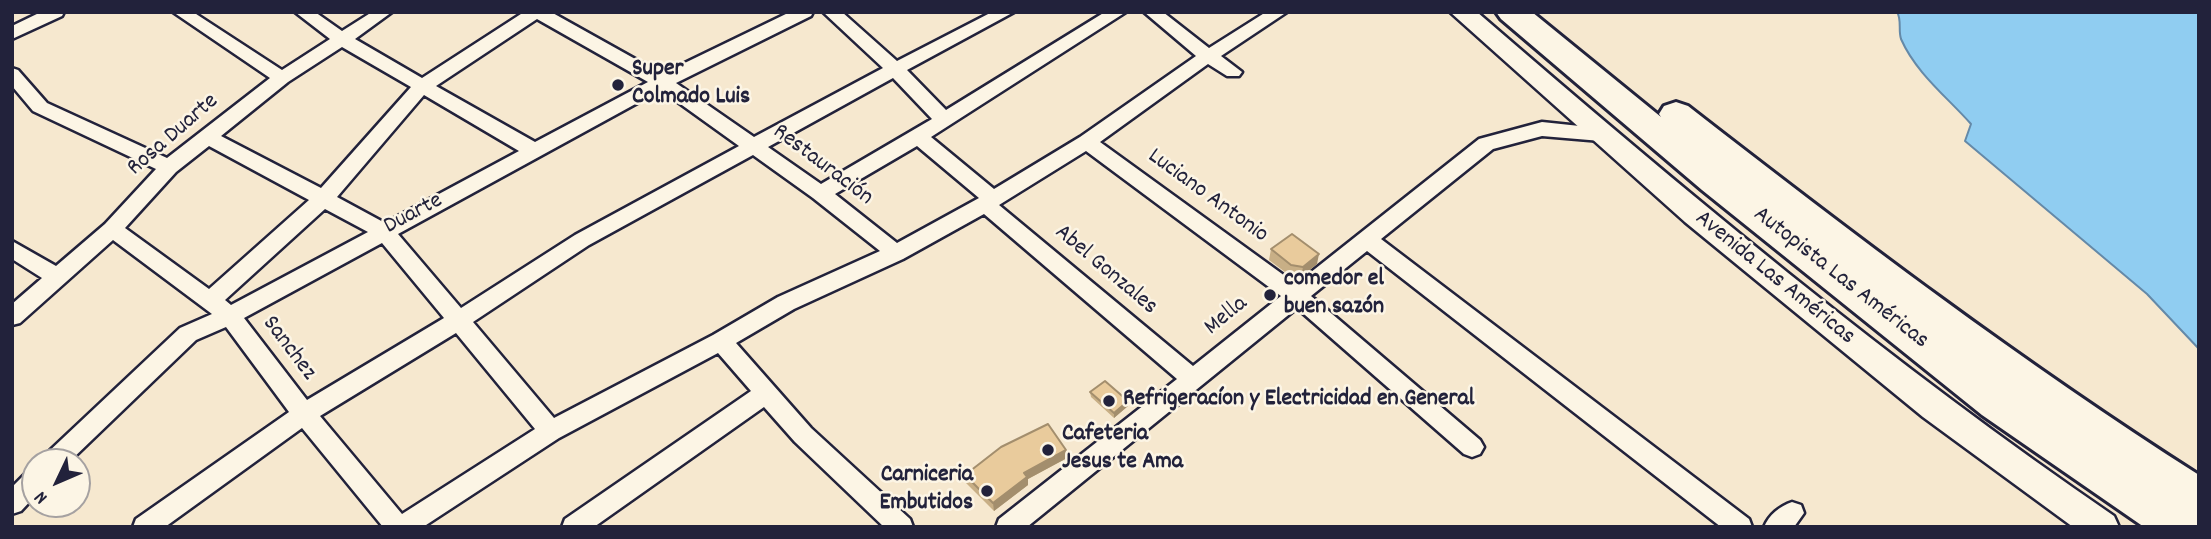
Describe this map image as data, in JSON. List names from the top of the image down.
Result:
{
  "streets": {
    "highway": ["Autopista Las Américas"],
    "main road": ["Avenida Las Américas"],
    "street": [
      "Rosa Duarte",
      "Restauración",
      "Luciano Antonio",
      "Duarte",
      "Abel Gonzales",
      "Mella",
      "Sanchez"
    ]
  },
  "crossings": [
    ["Rosa Duarte", "Sanchez"],
    ["Restauración", "Duarte"],
    ["Luciano Antonio", "Mella"],
    ["Duarte", "Sanchez"],
    ["Abel Gonzales", "Mella"],
    ["Avenida Las Américas", "Mella"]
  ],
  "places": [
    "Super Colmado Luis",
    "comedor el buen sazón",
    "Refrigeracíon y Electricidad en General",
    "Cafeteria Jesus te Ama",
    "Carniceria Embutidos"
  ],
  "north": "bottom left"
}
